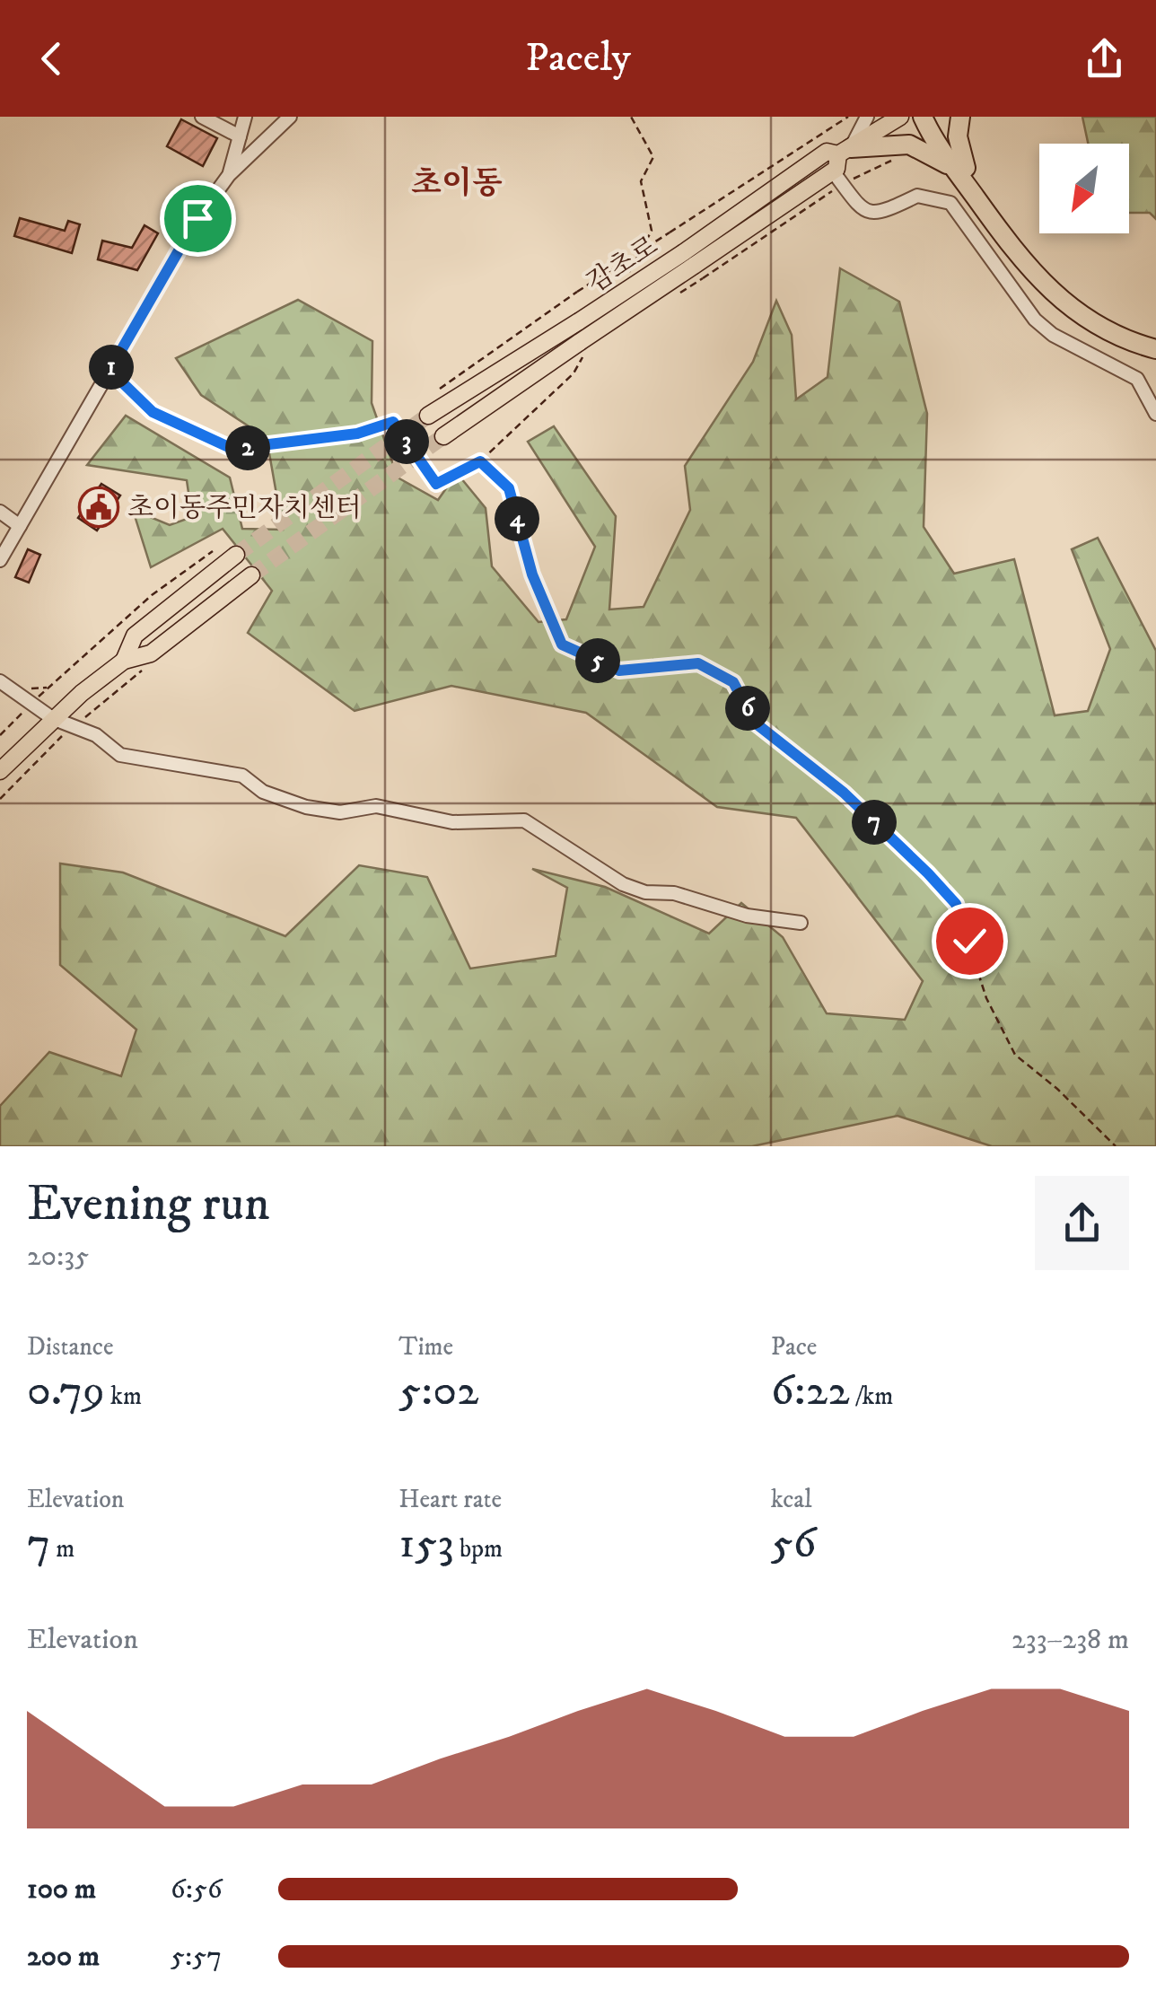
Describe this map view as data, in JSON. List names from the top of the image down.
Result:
{
  "streets": {
    "main road": ["감초로"]
  },
  "districts": ["초이동"],
  "places": {
    "public building": ["초이동주민자치센터"]
  },
  "north": "bottom left",
  "page": {
    "header": "Pacely",
    "pins": [
      "1",
      "3",
      "2",
      "4",
      "5",
      "6",
      "7"
    ],
    "heading": ["Evening run", "20:35"],
    "stats": [
      ["Distance", "0.79 km"],
      ["Time", "5:02"],
      ["Pace", "6:22 /km"],
      ["Elevation", "7 m"],
      ["Heart rate", "153 bpm"],
      ["kcal", "56"]
    ],
    "chart": ["Elevation", "233–238 m"],
    "list": [
      {
        "name": "100 m",
        "note": "6:56"
      },
      {
        "name": "200 m",
        "note": "5:57"
      }
    ]
  }
}
